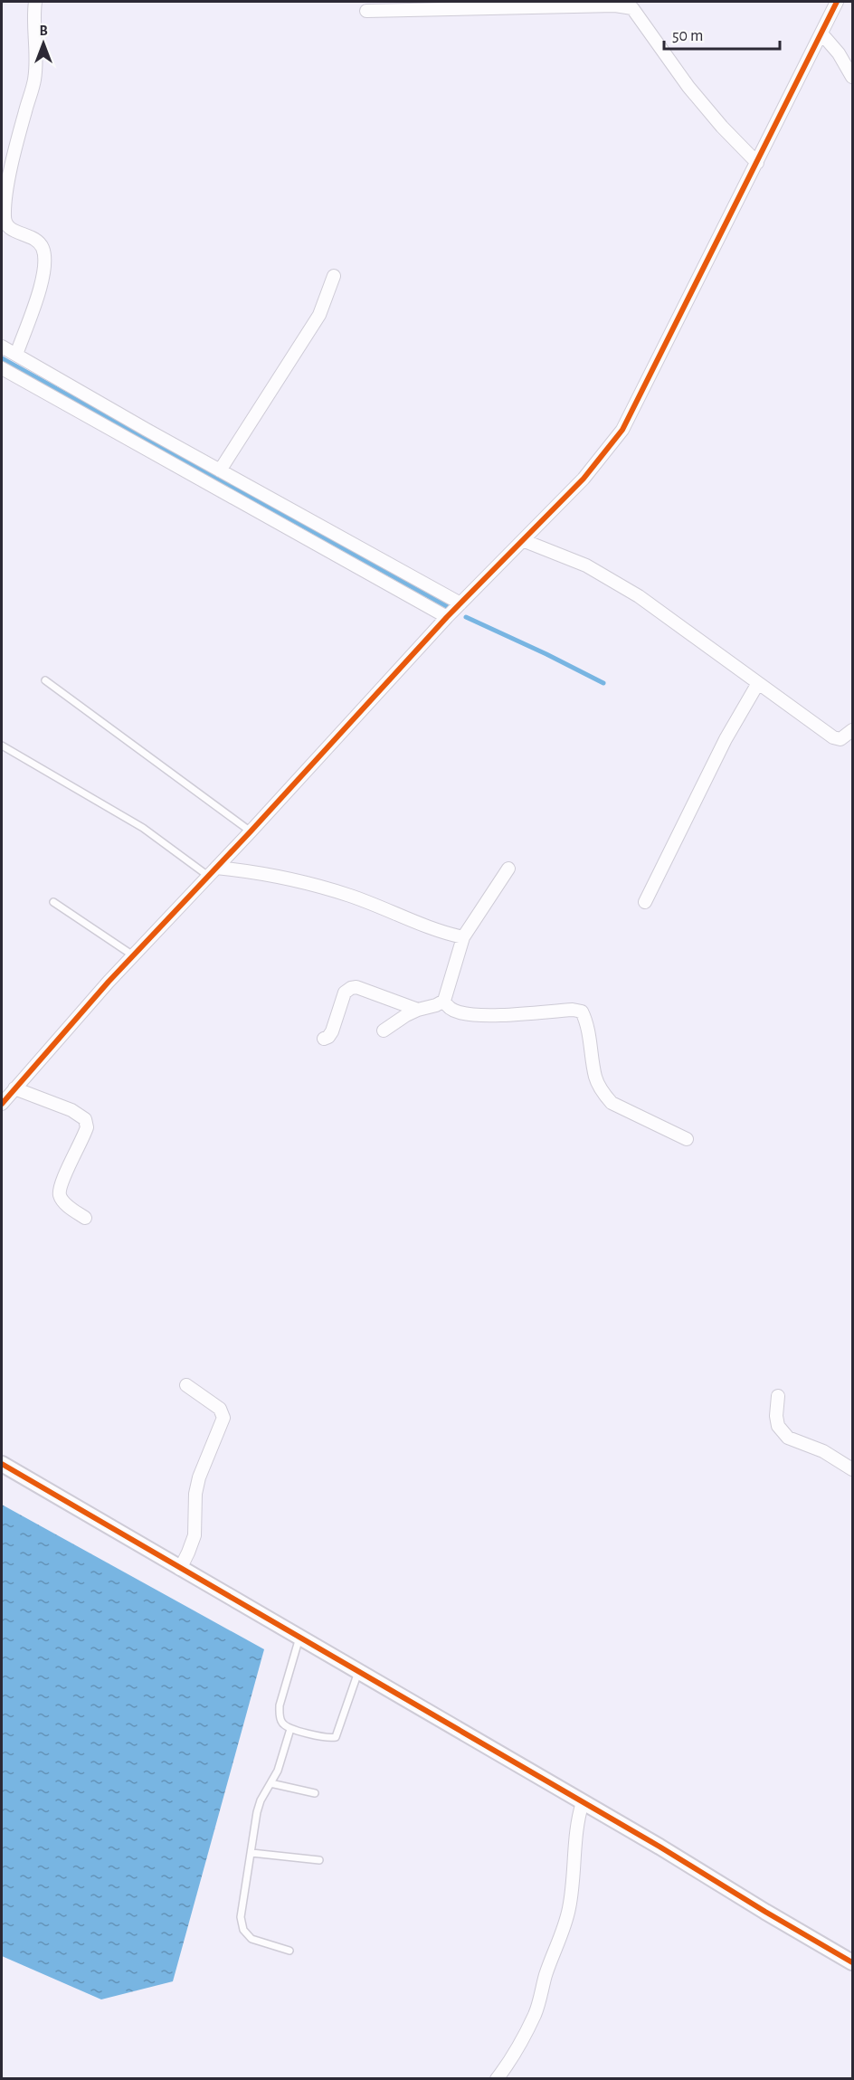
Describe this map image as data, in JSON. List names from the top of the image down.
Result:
{
  "scale_bar": "50 m",
  "north": "top"
}
